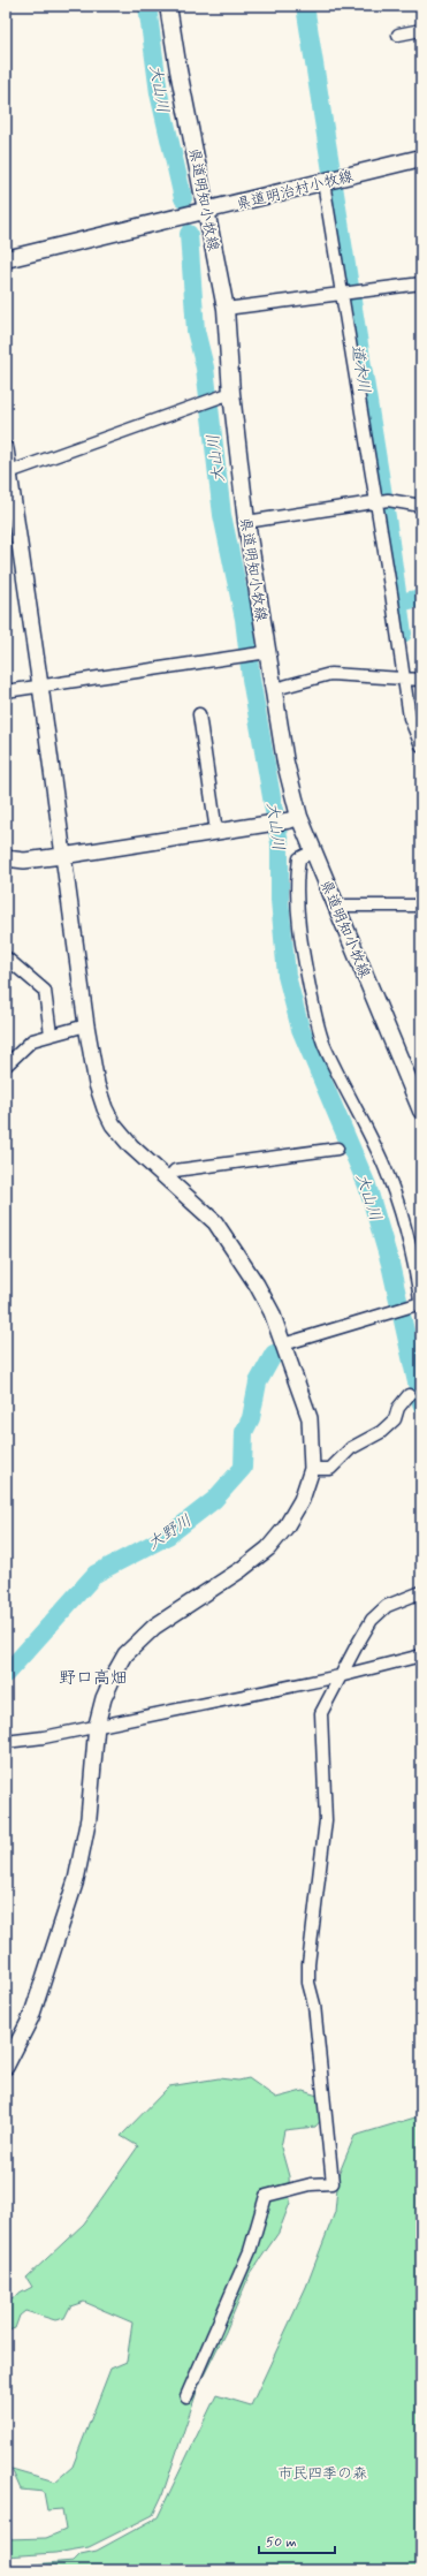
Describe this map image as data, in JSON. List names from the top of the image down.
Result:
{
  "streets": {
    "main road": ["県道明治村小牧線", "県道明知小牧線"]
  },
  "crossings": [
    ["県道明治村小牧線", "県道明知小牧線"]
  ],
  "districts": ["野口高畑"],
  "water": ["大山川", "道木川", "大野川"],
  "parks": ["市民四季の森"],
  "scale_bar": "50 m"
}
